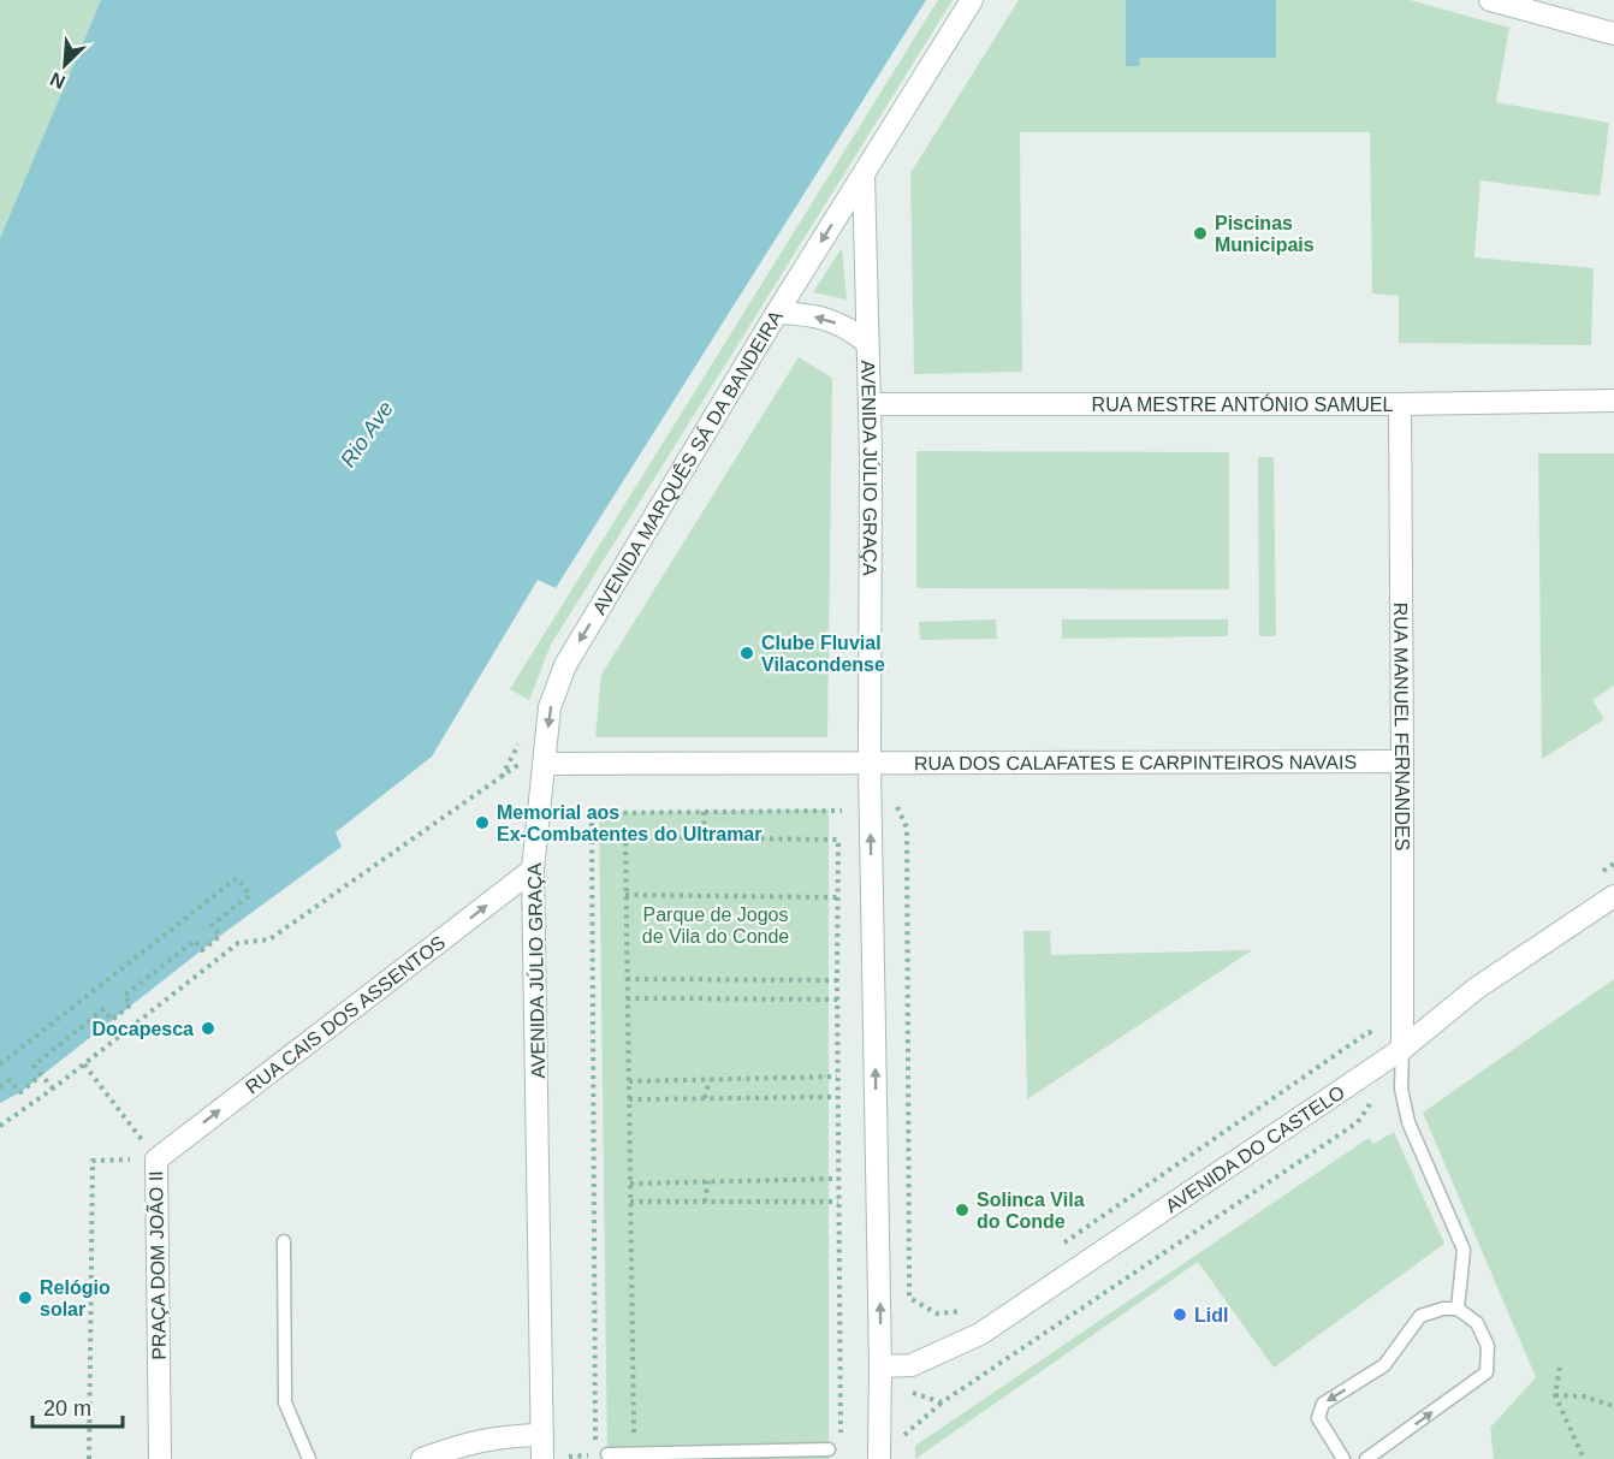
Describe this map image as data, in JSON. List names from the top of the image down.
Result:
{
  "streets": {
    "street": [
      "RUA MESTRE ANTÓNIO SAMUEL",
      "AVENIDA MARQUÊS SÁ DA BANDEIRA",
      "AVENIDA JÚLIO GRAÇA",
      "RUA MANUEL FERNANDES",
      "RUA DOS CALAFATES E CARPINTEIROS NAVAIS",
      "RUA CAIS DOS ASSENTOS",
      "AVENIDA DO CASTELO",
      "PRAÇA DOM JOÃO II"
    ]
  },
  "crossings": [
    ["RUA MESTRE ANTÓNIO SAMUEL", "AVENIDA JÚLIO GRAÇA"],
    ["RUA MESTRE ANTÓNIO SAMUEL", "RUA MANUEL FERNANDES"],
    ["AVENIDA MARQUÊS SÁ DA BANDEIRA", "AVENIDA JÚLIO GRAÇA"],
    ["AVENIDA JÚLIO GRAÇA", "RUA DOS CALAFATES E CARPINTEIROS NAVAIS"],
    ["AVENIDA JÚLIO GRAÇA", "RUA CAIS DOS ASSENTOS"],
    ["AVENIDA JÚLIO GRAÇA", "AVENIDA DO CASTELO"],
    ["RUA MANUEL FERNANDES", "RUA DOS CALAFATES E CARPINTEIROS NAVAIS"],
    ["RUA MANUEL FERNANDES", "AVENIDA DO CASTELO"],
    ["RUA CAIS DOS ASSENTOS", "PRAÇA DOM JOÃO II"]
  ],
  "one_way": ["AVENIDA MARQUÊS SÁ DA BANDEIRA", "RUA CAIS DOS ASSENTOS"],
  "water": ["Rio Ave"],
  "parks": ["Parque de Jogos de Vila do Conde"],
  "places": [
    "Piscinas Municipais",
    "Clube Fluvial Vilacondense",
    "Memorial aos Ex-Combatentes do Ultramar",
    "Docapesca",
    "Solinca Vila do Conde",
    "Relógio solar",
    "Lidl"
  ],
  "scale_bar": "20 m",
  "north": "bottom left"
}
